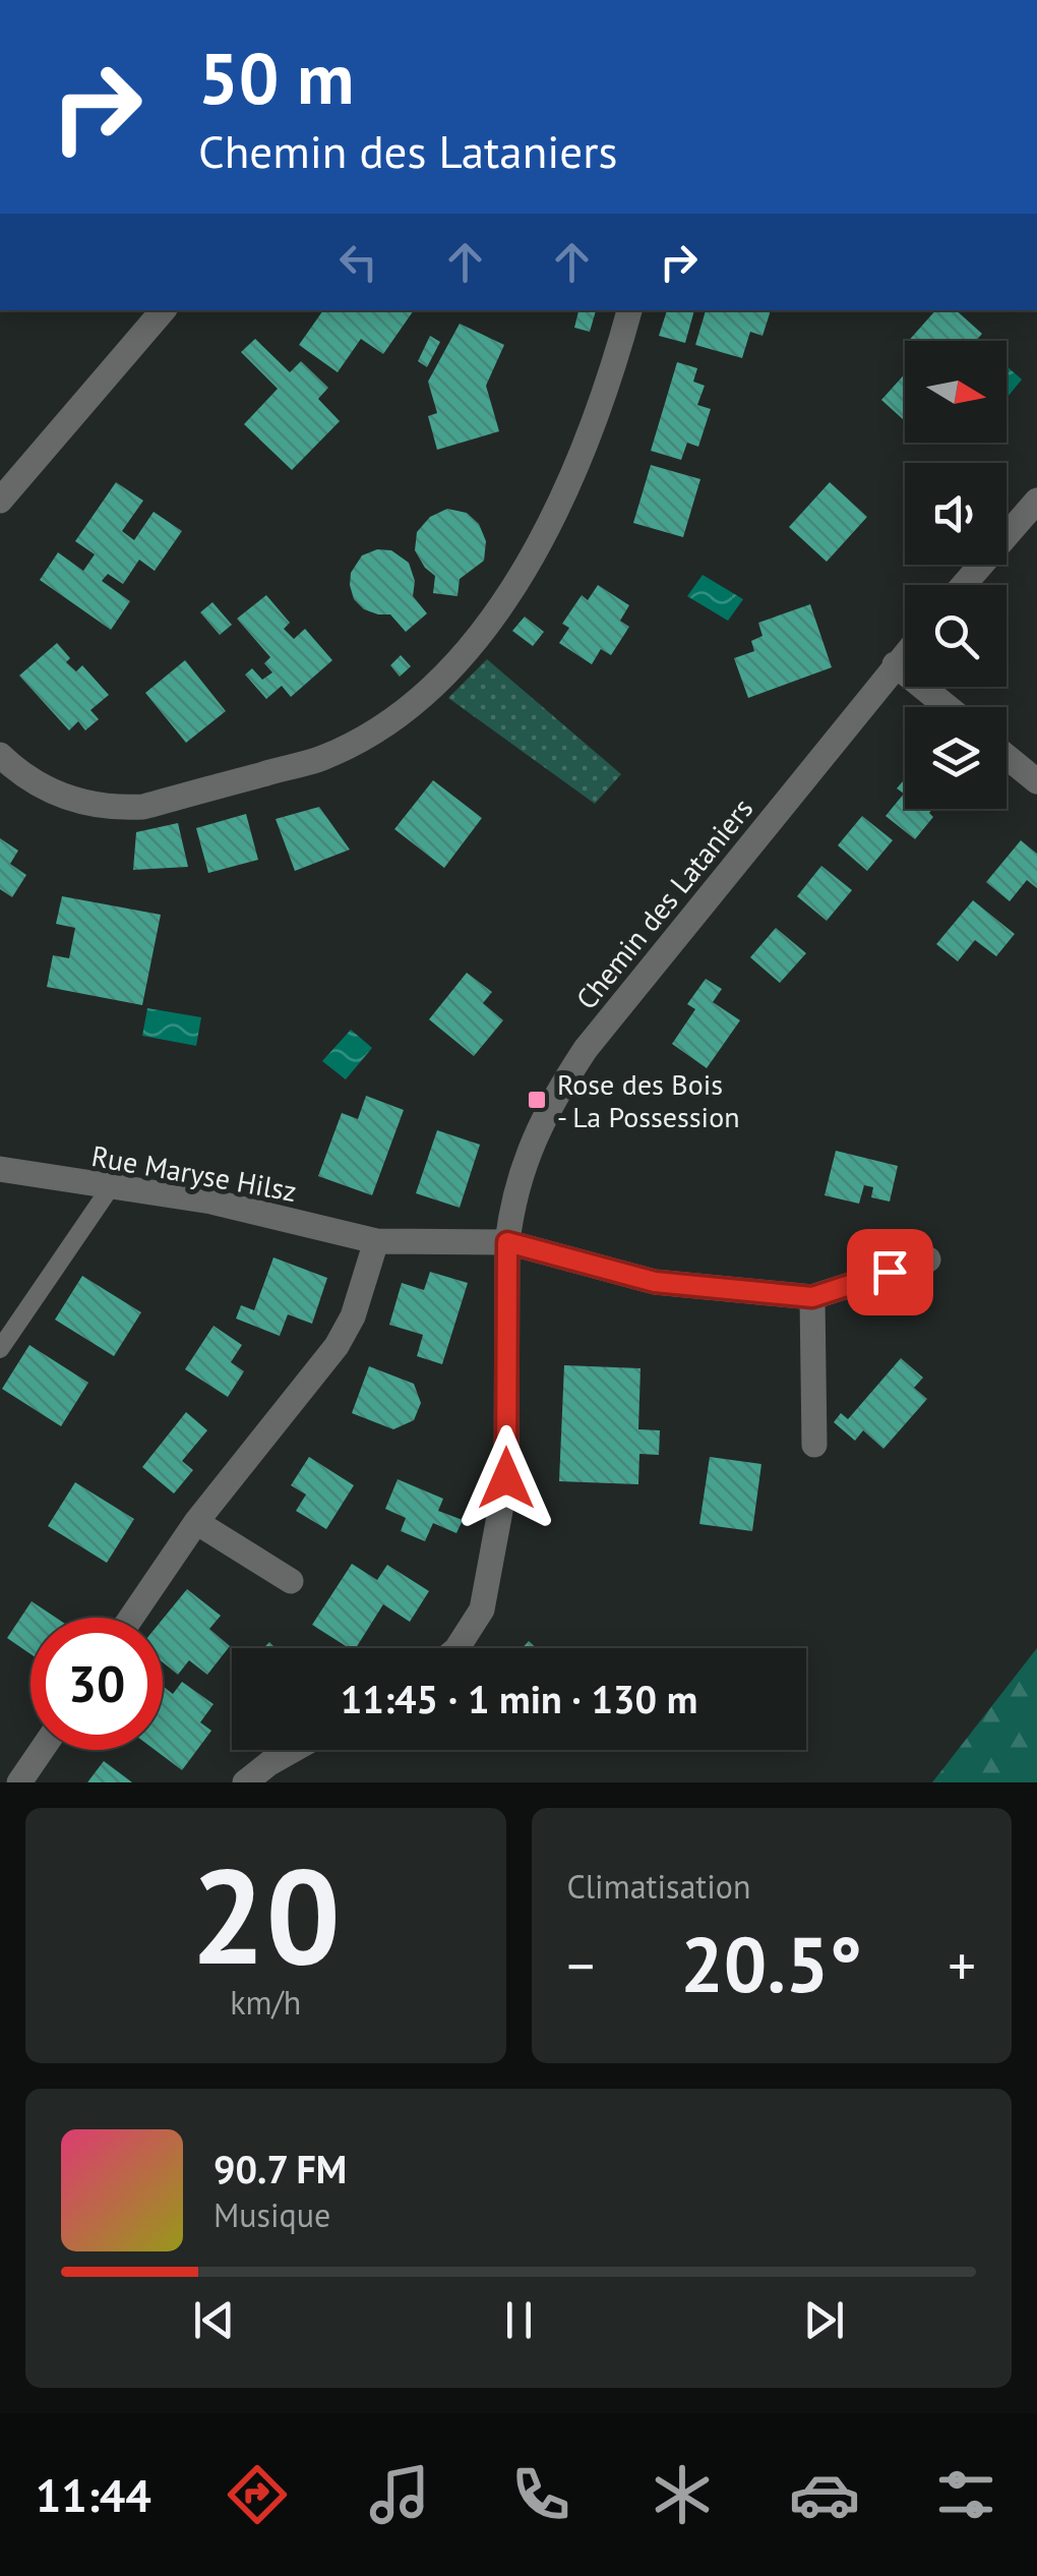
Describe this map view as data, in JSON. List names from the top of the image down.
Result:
{
  "streets": {
    "street": ["Chemin des Lataniers", "Rue Maryse Hilsz"]
  },
  "crossings": [
    ["Chemin des Lataniers", "Rue Maryse Hilsz"]
  ],
  "places": {
    "transit": ["Rose des Bois - La Possession"]
  },
  "north": "right",
  "page": {
    "turn": ["50 m", "Chemin des Lataniers"],
    "limit": "30",
    "trip": "11:45 · 1 min · 130 m",
    "tile": [
      ["20", "km/h"],
      "Climatisation"
    ],
    "heat": ["−", "20.5°", "+"],
    "song": ["90.7 FM", "Musique"],
    "tabs": "11:44"
  }
}
